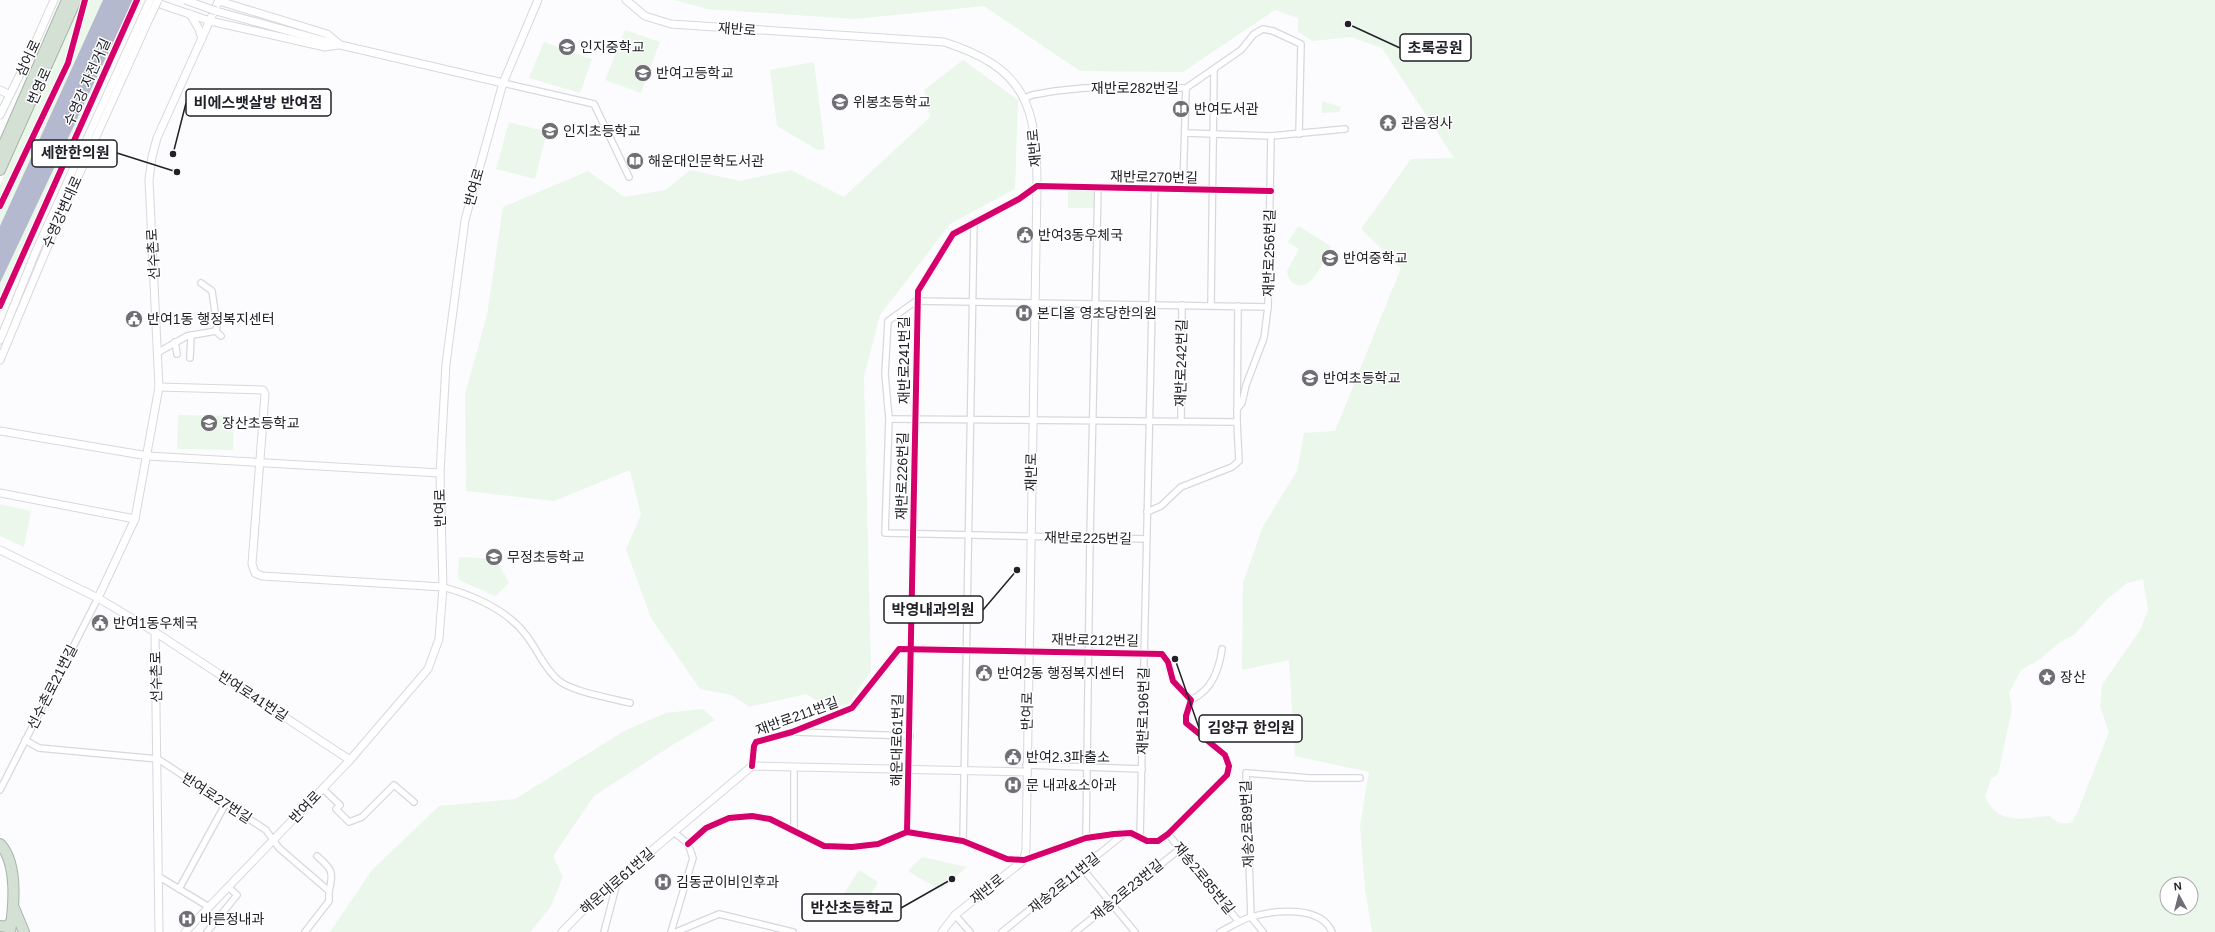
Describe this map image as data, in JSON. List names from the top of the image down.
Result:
{
  "streets": {
    "highway": ["번영로"],
    "main road": [
      "재반로",
      "삼어로",
      "반여로",
      "수영강변대로",
      "선수촌로",
      "반여로41번길",
      "해운대로61번길"
    ],
    "street": [
      "재반로282번길",
      "재반로270번길",
      "재반로256번길",
      "재반로241번길",
      "재반로242번길",
      "재반로226번길",
      "재반로225번길",
      "재반로212번길",
      "선수촌로21번길",
      "재반로196번길",
      "재반로211번길",
      "반여로27번길",
      "재송2로89번길",
      "재송2로85번길",
      "재송2로11번길",
      "재송2로23번길"
    ],
    "cycle path": ["수영강 자전거길"]
  },
  "crossings": [
    ["재반로", "재반로282번길"],
    ["재반로", "재반로270번길"],
    ["재반로", "반여로"],
    ["재반로", "재반로256번길"],
    ["재반로", "재반로241번길"],
    ["재반로", "재반로242번길"],
    ["재반로", "재반로226번길"],
    ["재반로", "재반로225번길"],
    ["재반로", "재반로212번길"],
    ["재반로", "재반로211번길"],
    ["재반로282번길", "재반로270번길"],
    ["재반로270번길", "재반로256번길"],
    ["반여로", "재반로212번길"],
    ["반여로", "반여로41번길"],
    ["반여로", "재반로196번길"],
    ["반여로", "재반로211번길"],
    ["반여로", "해운대로61번길"],
    ["반여로", "반여로27번길"],
    ["재반로256번길", "재반로241번길"],
    ["재반로256번길", "재반로242번길"],
    ["선수촌로", "선수촌로21번길"],
    ["선수촌로", "반여로41번길"],
    ["선수촌로", "반여로27번길"],
    ["재반로241번길", "재반로242번길"],
    ["재반로241번길", "재반로226번길"],
    ["재반로226번길", "재반로225번길"],
    ["재반로225번길", "재반로212번길"],
    ["재반로212번길", "재반로196번길"],
    ["재반로212번길", "재반로211번길"],
    ["선수촌로21번길", "반여로27번길"],
    ["재반로196번길", "해운대로61번길"],
    ["재반로211번길", "해운대로61번길"],
    ["재송2로85번길", "재송2로23번길"]
  ],
  "places": {
    "other": [
      "초록공원",
      "비에스뱃살방 반여점",
      "세한한의원",
      "박영내과의원",
      "김양규 한의원",
      "반산초등학교"
    ],
    "school or university": [
      "인지중학교",
      "반여고등학교",
      "위봉초등학교",
      "인지초등학교",
      "반여중학교",
      "반여초등학교",
      "장산초등학교",
      "무정초등학교"
    ],
    "library": ["반여도서관", "해운대인문학도서관"],
    "temple": ["관음정사"],
    "public building": [
      "반여3동우체국",
      "반여1동 행정복지센터",
      "반여1동우체국",
      "반여2동 행정복지센터",
      "반여2.3파출소"
    ],
    "hospital": [
      "본디올 영초당한의원",
      "문 내과&소아과",
      "김동균이비인후과",
      "바른정내과"
    ],
    "place": ["장산"]
  },
  "north": "top"
}
